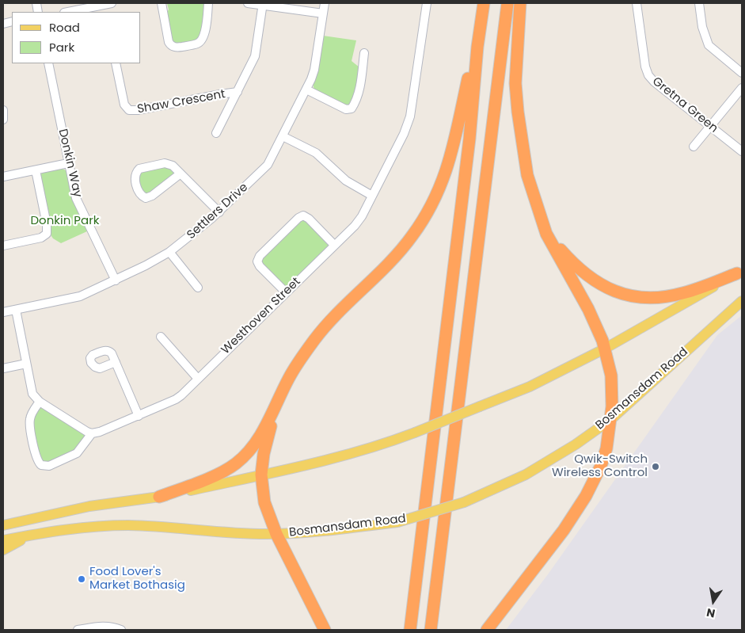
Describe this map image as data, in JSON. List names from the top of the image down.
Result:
{
  "streets": {
    "main road": ["Bosmansdam Road"],
    "street": [
      "Shaw Crescent",
      "Gretna Green",
      "Donkin Way",
      "Settlers Drive",
      "Westhoven Street"
    ]
  },
  "crossings": [
    ["Donkin Way", "Settlers Drive"]
  ],
  "parks": ["Donkin Park"],
  "places": ["Qwik-Switch Wireless Control", "Food Lover's Market Bothasig"],
  "legend": ["Road", "Park"],
  "north": "bottom"
}
